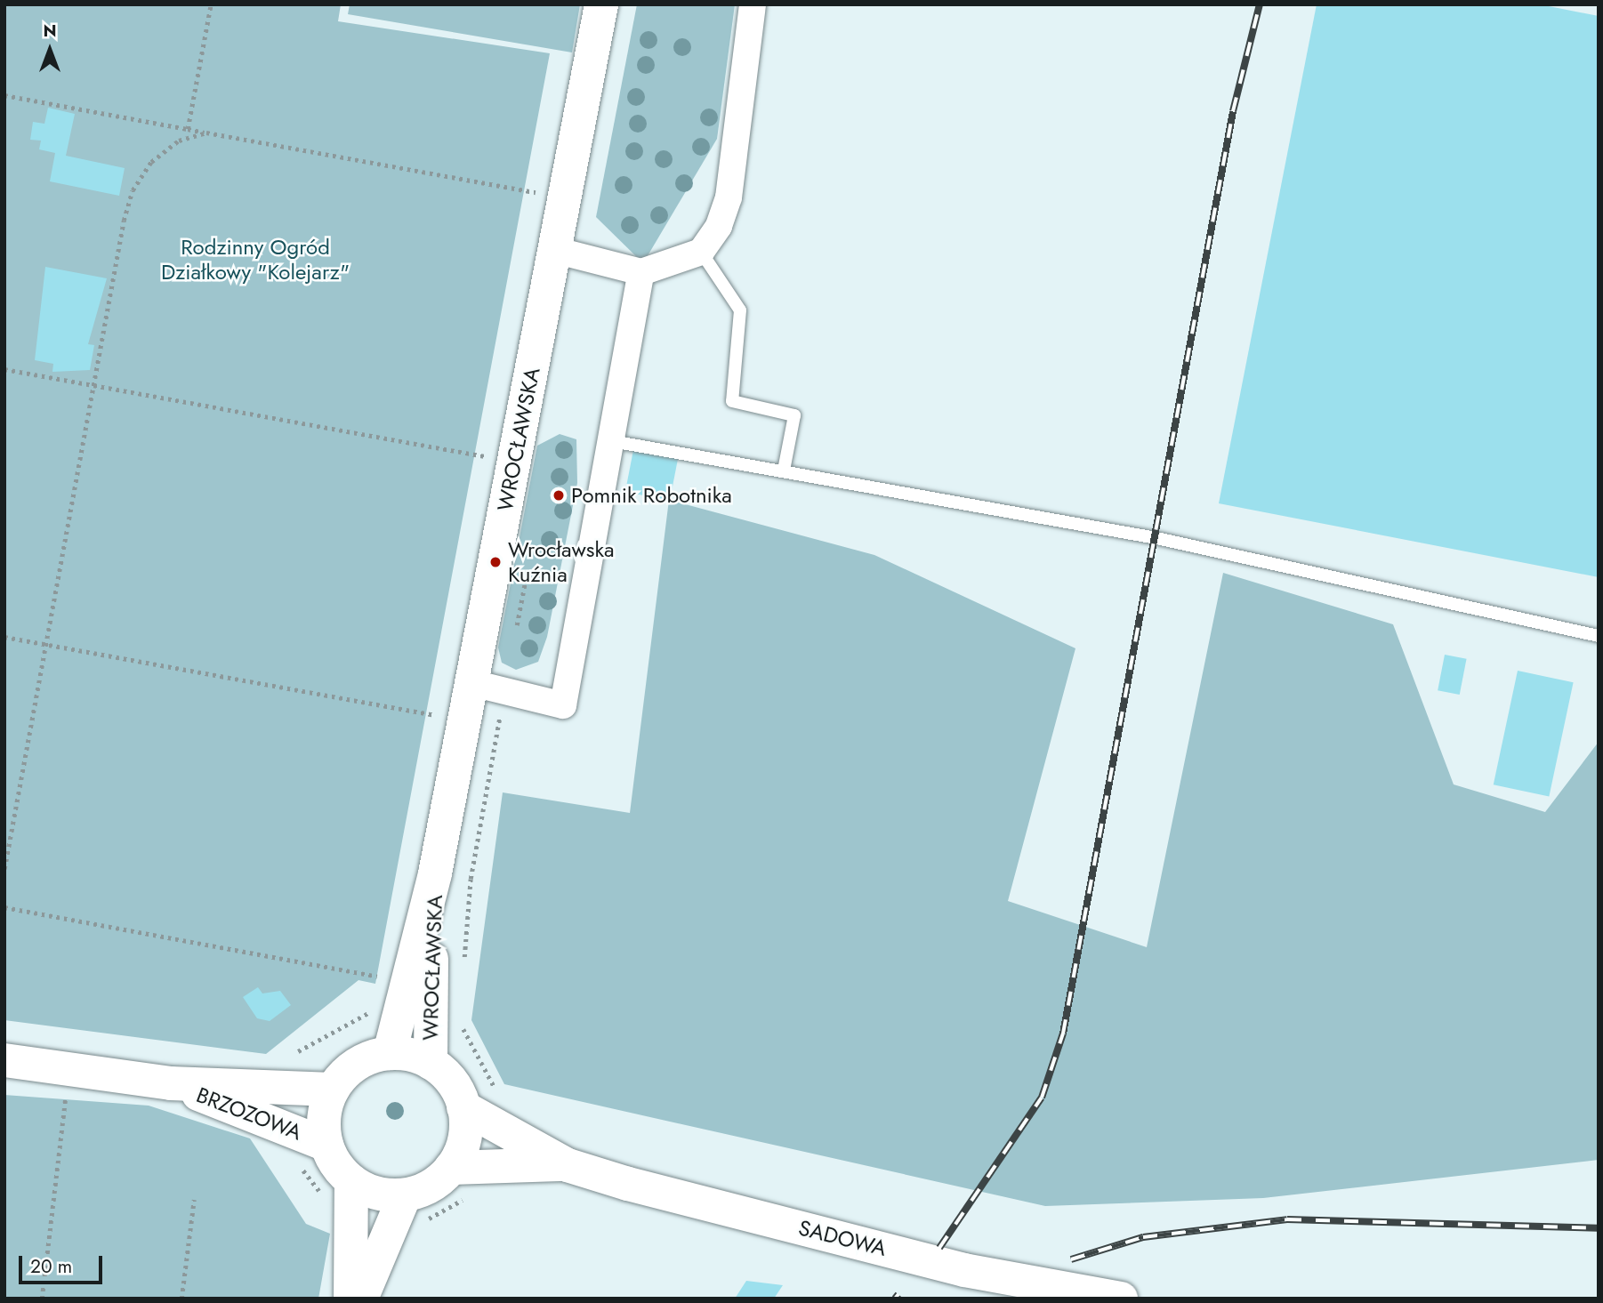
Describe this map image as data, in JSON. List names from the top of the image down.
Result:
{
  "streets": {
    "main road": ["WROCŁAWSKA", "BRZOZOWA", "SADOWA"]
  },
  "crossings": [
    ["WROCŁAWSKA", "BRZOZOWA"],
    ["WROCŁAWSKA", "SADOWA"],
    ["BRZOZOWA", "SADOWA"]
  ],
  "parks": ["Rodzinny Ogród Działkowy \"Kolejarz\""],
  "places": ["Pomnik Robotnika", "Wrocławska Kuźnia"],
  "scale_bar": "20 m",
  "north": "top"
}
